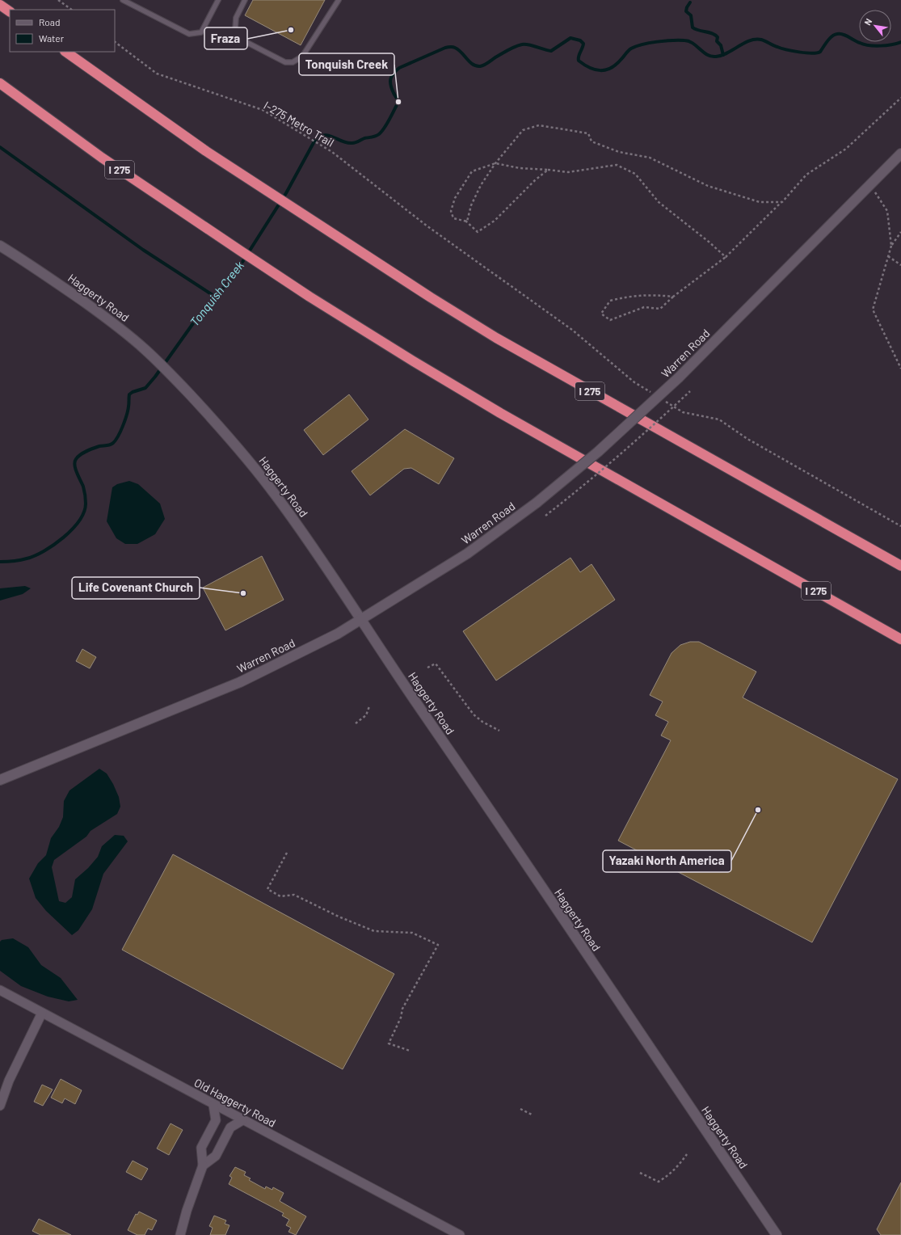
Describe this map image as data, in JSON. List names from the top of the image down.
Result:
{
  "streets": {
    "highway": ["I 275"],
    "main road": ["Haggerty Road", "Warren Road"],
    "street": ["Old Haggerty Road"],
    "path": ["I-275 Metro Trail"]
  },
  "crossings": [
    ["Haggerty Road", "Warren Road"]
  ],
  "water": ["Tonquish Creek"],
  "places": [
    "Fraza",
    "Tonquish Creek",
    "Life Covenant Church",
    "Yazaki North America"
  ],
  "legend": ["Road", "Water"],
  "north": "top left"
}
